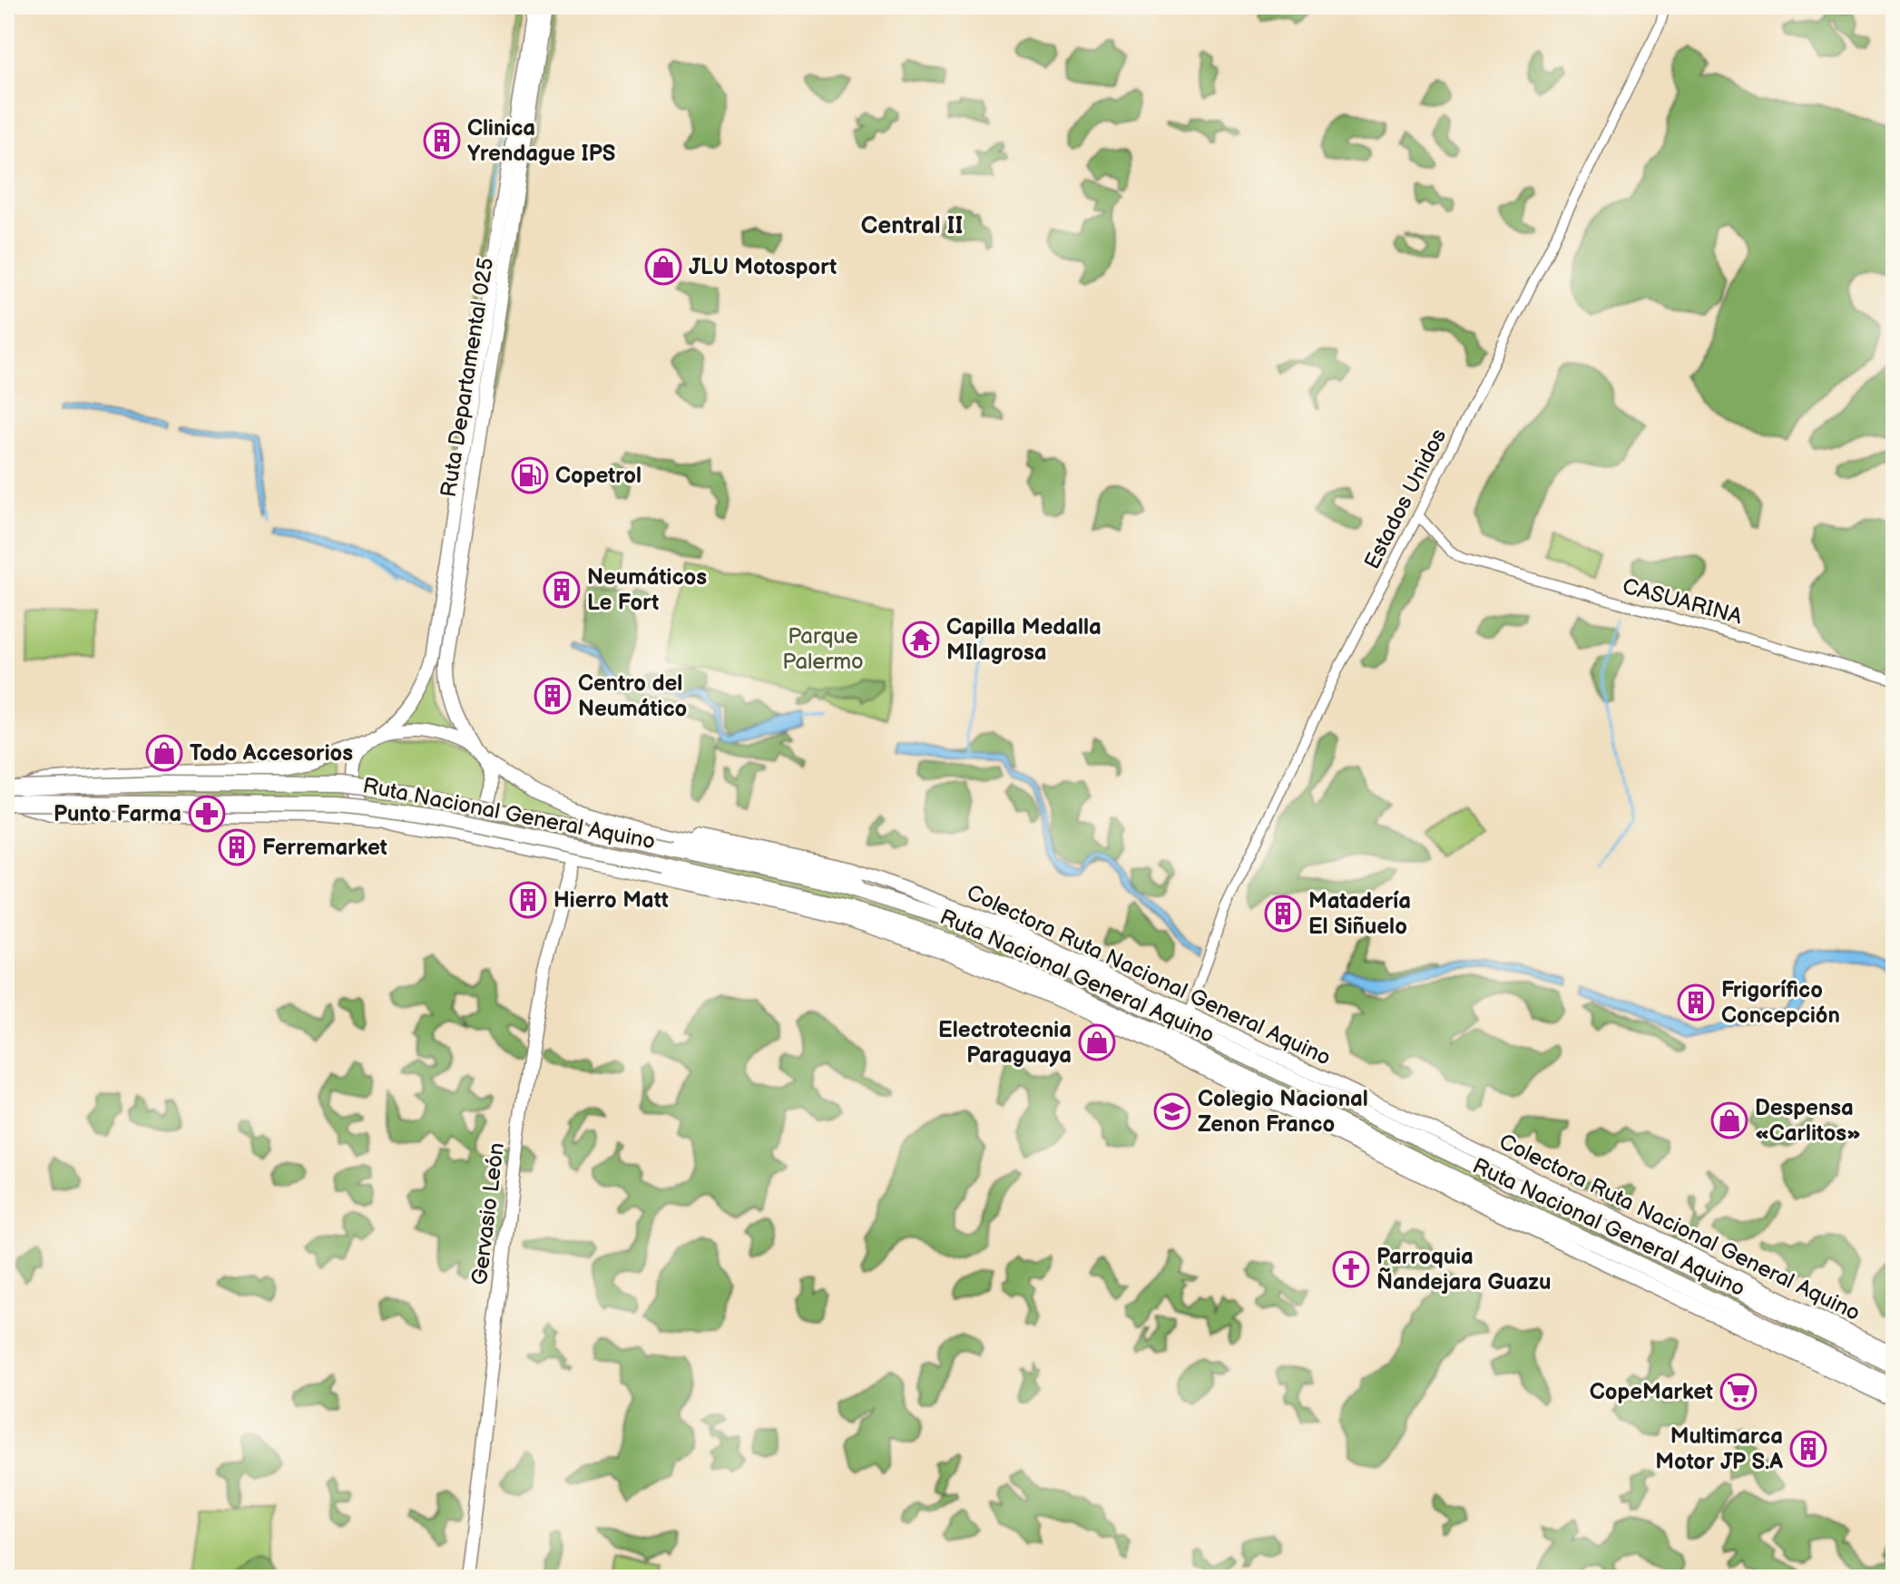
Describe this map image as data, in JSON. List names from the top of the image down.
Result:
{
  "streets": {
    "highway": ["Ruta Nacional General Aquino"],
    "main road": ["Ruta Departamental 025", "Colectora Ruta Nacional General Aquino", "Gervasio León"],
    "street": ["Estados Unidos", "CASUARINA"]
  },
  "crossings": [
    ["Ruta Departamental 025", "Ruta Nacional General Aquino"],
    ["Estados Unidos", "CASUARINA"],
    ["Estados Unidos", "Colectora Ruta Nacional General Aquino"],
    ["Ruta Nacional General Aquino", "Colectora Ruta Nacional General Aquino"],
    ["Ruta Nacional General Aquino", "Gervasio León"]
  ],
  "districts": ["Central II"],
  "parks": ["Parque Palermo"],
  "places": {
    "building": [
      "Clinica Yrendague IPS",
      "Neumáticos Le Fort",
      "Centro del Neumático",
      "Ferremarket",
      "Hierro Matt",
      "Matadería El Siñuelo",
      "Frigorífico Concepción",
      "Multimarca Motor JP S.A"
    ],
    "shop": [
      "JLU Motosport",
      "Todo Accesorios",
      "Electrotecnia Paraguaya",
      "Despensa «Carlitos»"
    ],
    "fuel station": ["Copetrol"],
    "temple": ["Capilla Medalla MIlagrosa"],
    "pharmacy": ["Punto Farma"],
    "school or university": ["Colegio Nacional Zenon Franco"],
    "church": ["Parroquia Ñandejara Guazu"],
    "supermarket": ["CopeMarket"]
  }
}
